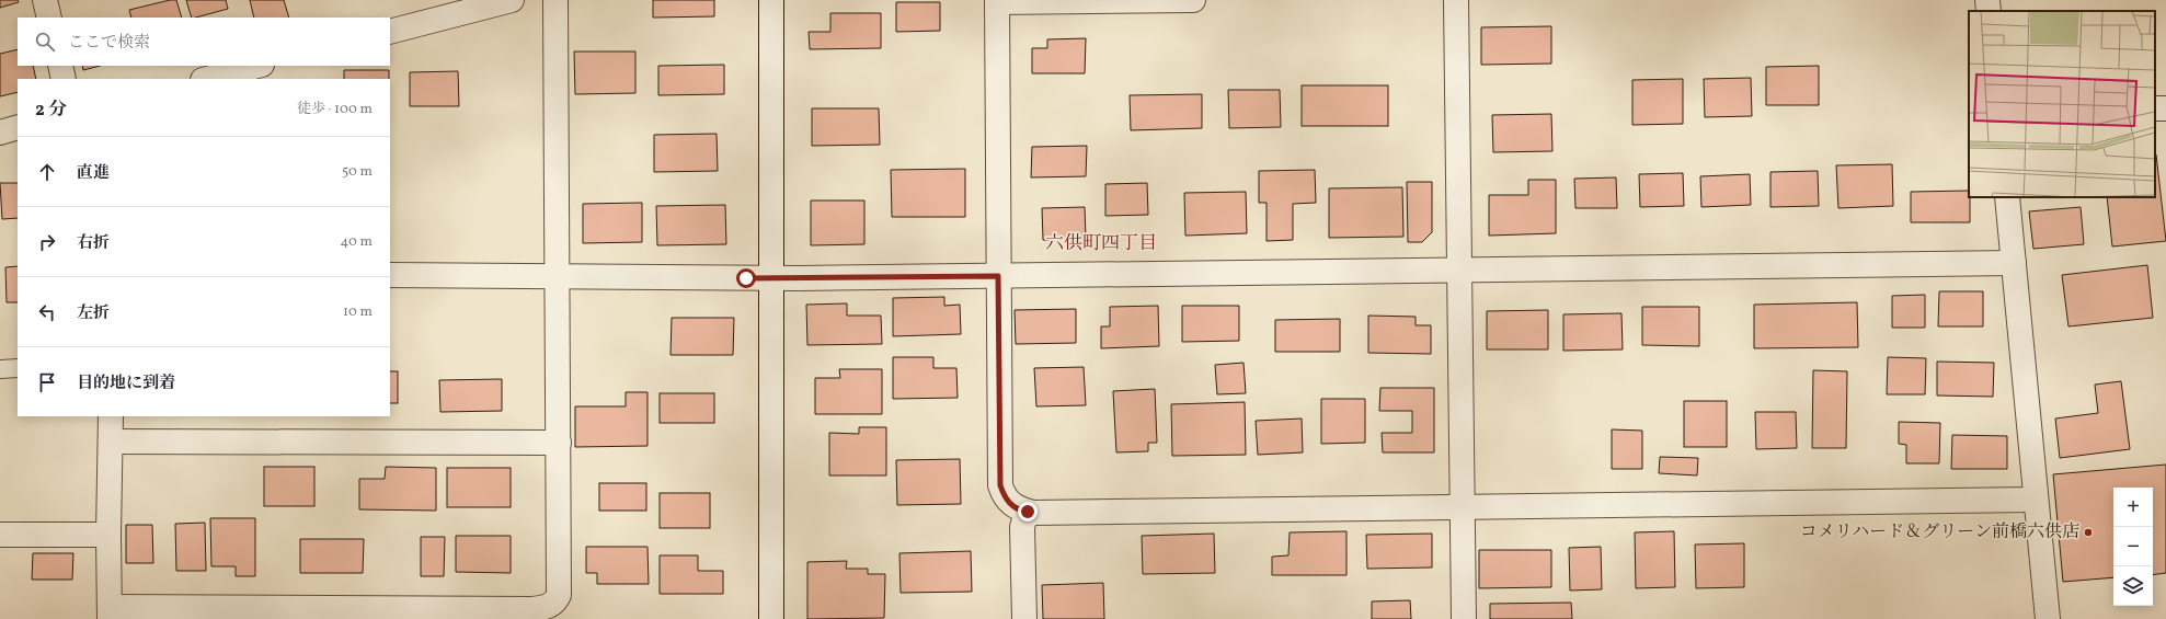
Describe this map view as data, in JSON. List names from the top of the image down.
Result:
{
  "districts": ["六供町四丁目"],
  "places": ["コメリハード＆グリーン前橋六供店"],
  "page": {
    "search": "ここで検索",
    "heading": ["2 分", "徒歩 · 100 m"],
    "list": [
      ["直進", "50 m"],
      ["右折", "40 m"],
      ["左折", "10 m"],
      "目的地に到着"
    ],
    "map_buttons": ["+", "−"]
  }
}
